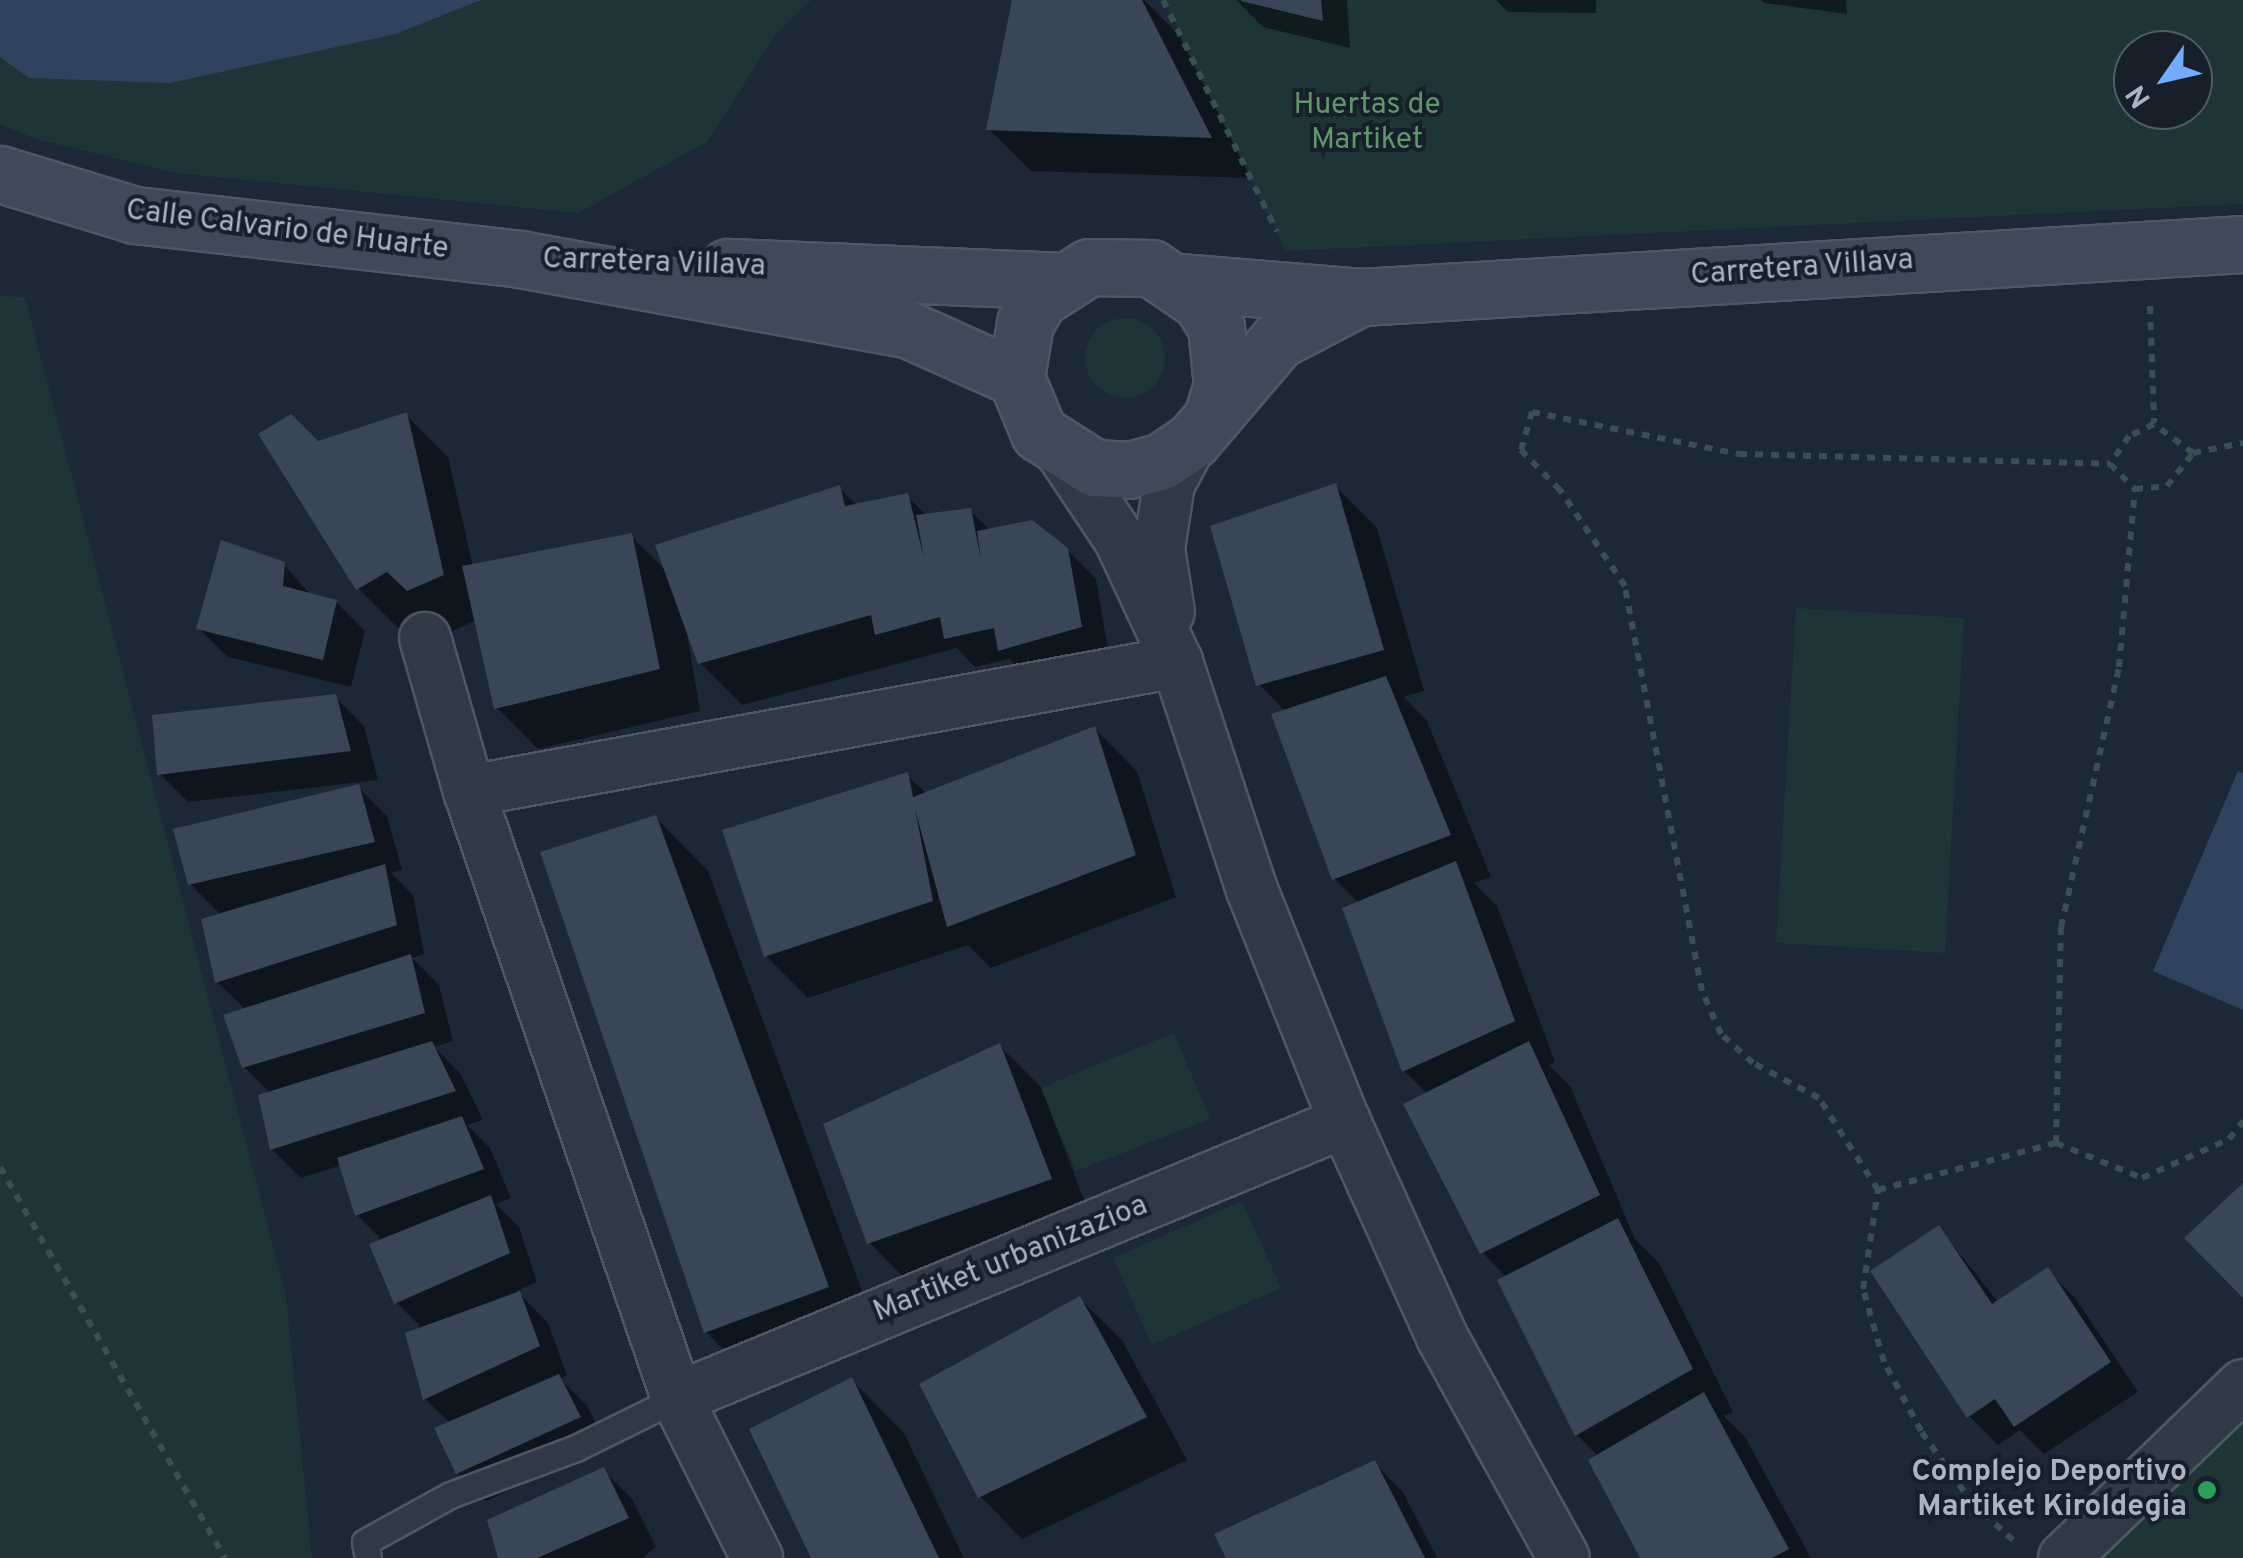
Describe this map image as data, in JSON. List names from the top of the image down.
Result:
{
  "streets": {
    "main road": ["Calle Calvario de Huarte", "Carretera Villava"],
    "street": ["Martiket urbanizazioa"]
  },
  "crossings": [
    ["Calle Calvario de Huarte", "Carretera Villava"]
  ],
  "parks": ["Huertas de Martiket"],
  "places": ["Complejo Deportivo Martiket Kiroldegia"],
  "north": "bottom left"
}
